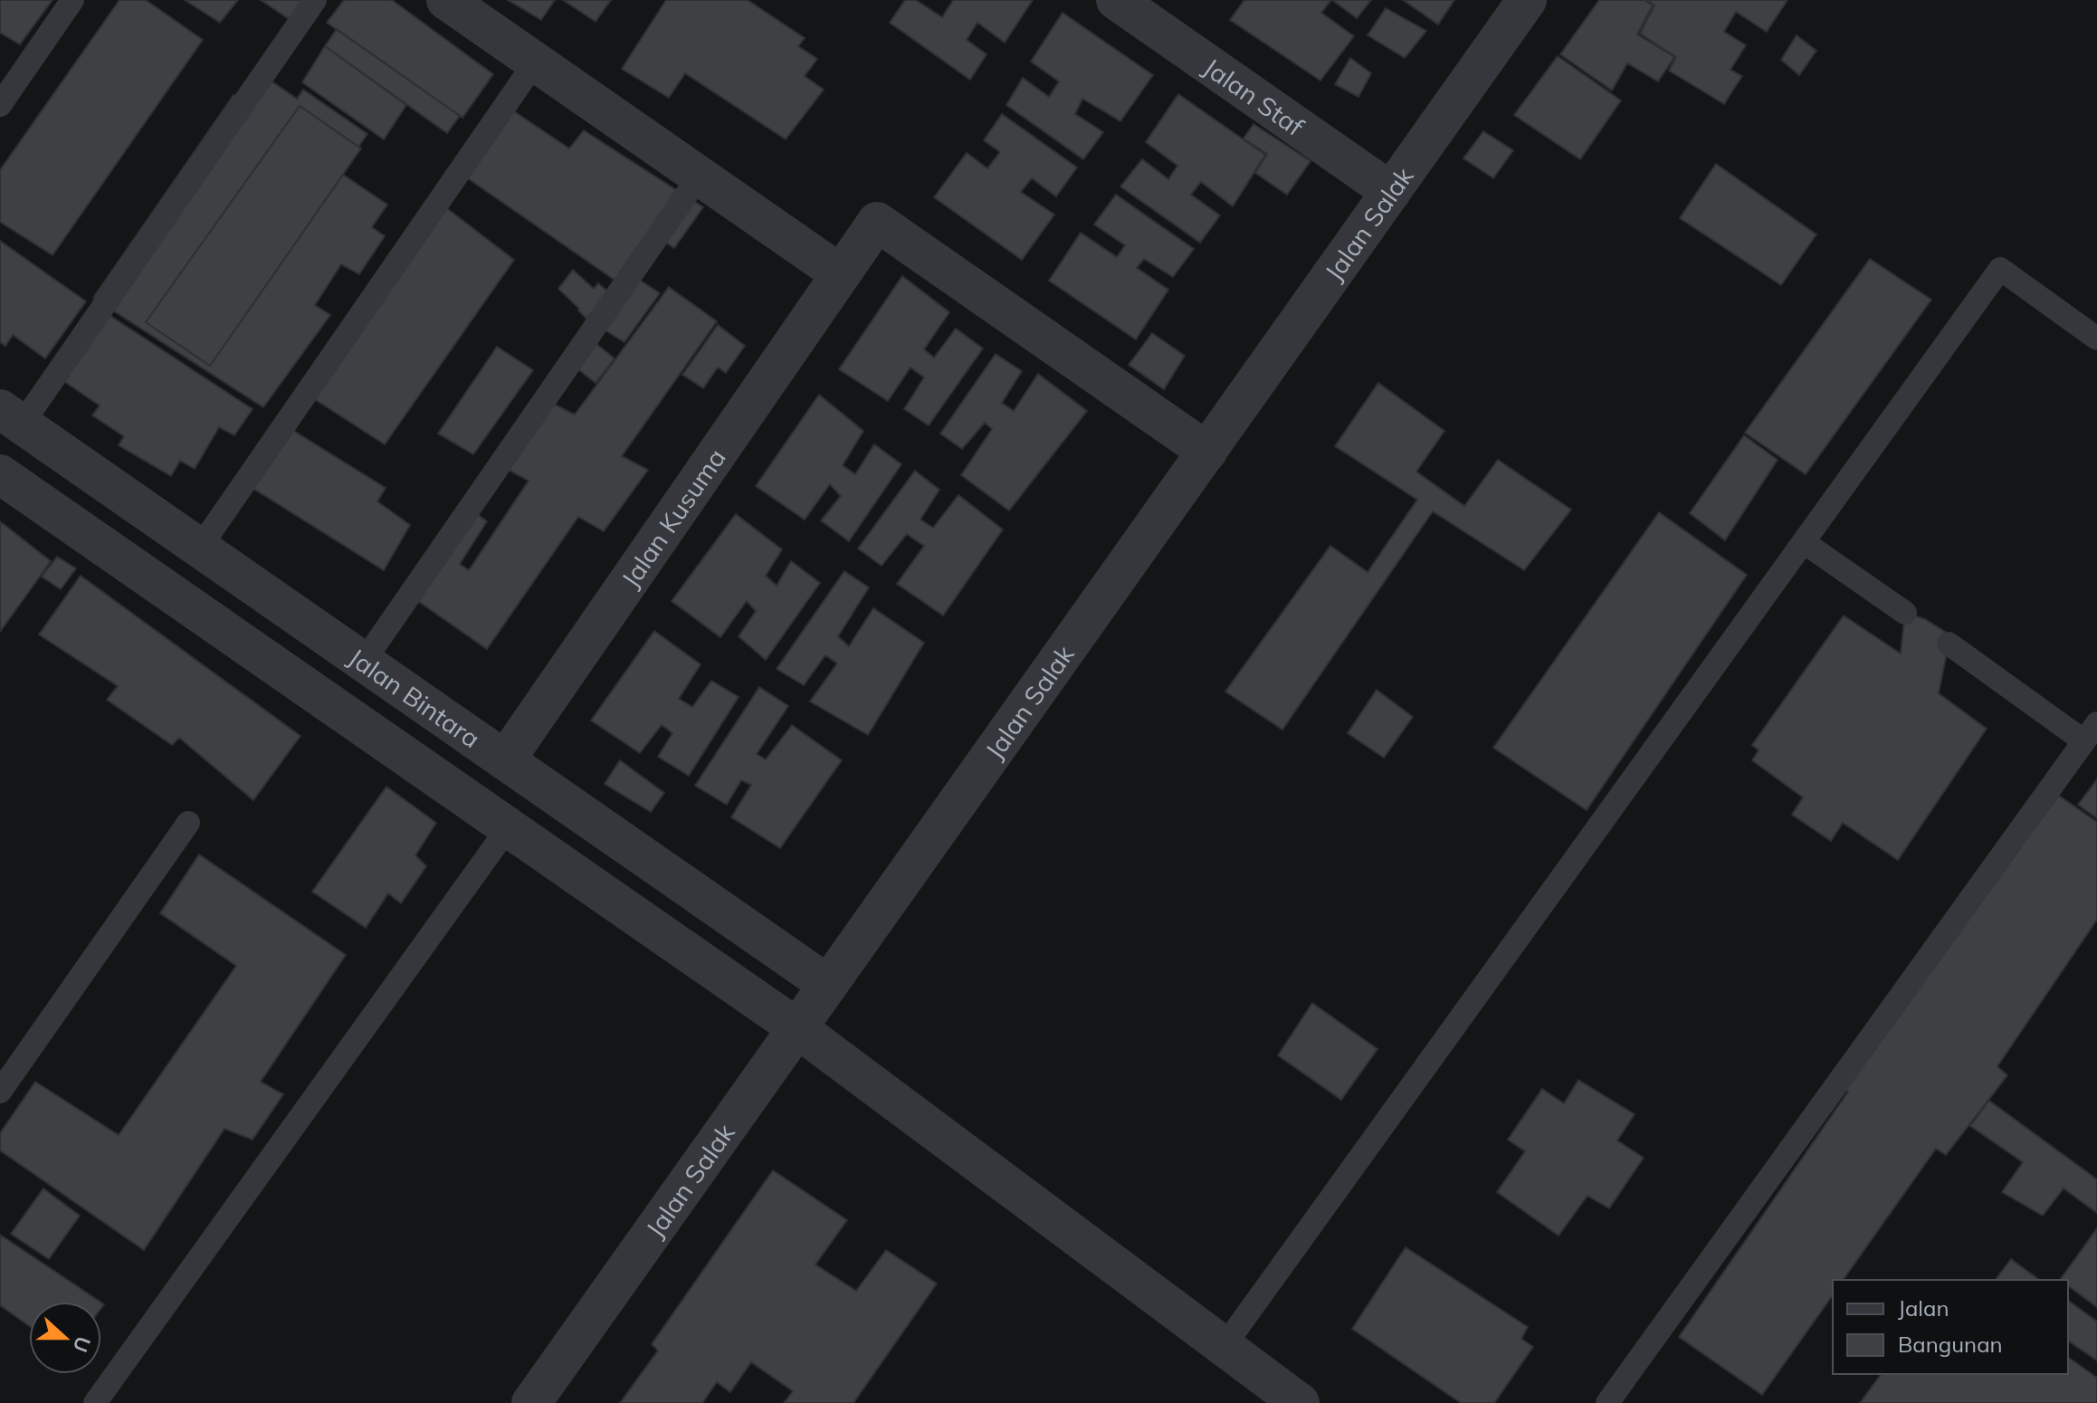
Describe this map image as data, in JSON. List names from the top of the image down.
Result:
{
  "streets": {
    "street": [
      "Jalan Staf",
      "Jalan Salak",
      "Jalan Kusuma",
      "Jalan Bintara"
    ]
  },
  "crossings": [
    ["Jalan Staf", "Jalan Salak"],
    ["Jalan Salak", "Jalan Kusuma"],
    ["Jalan Salak", "Jalan Bintara"],
    ["Jalan Kusuma", "Jalan Bintara"]
  ],
  "legend": ["Jalan", "Bangunan"],
  "north": "right"
}
